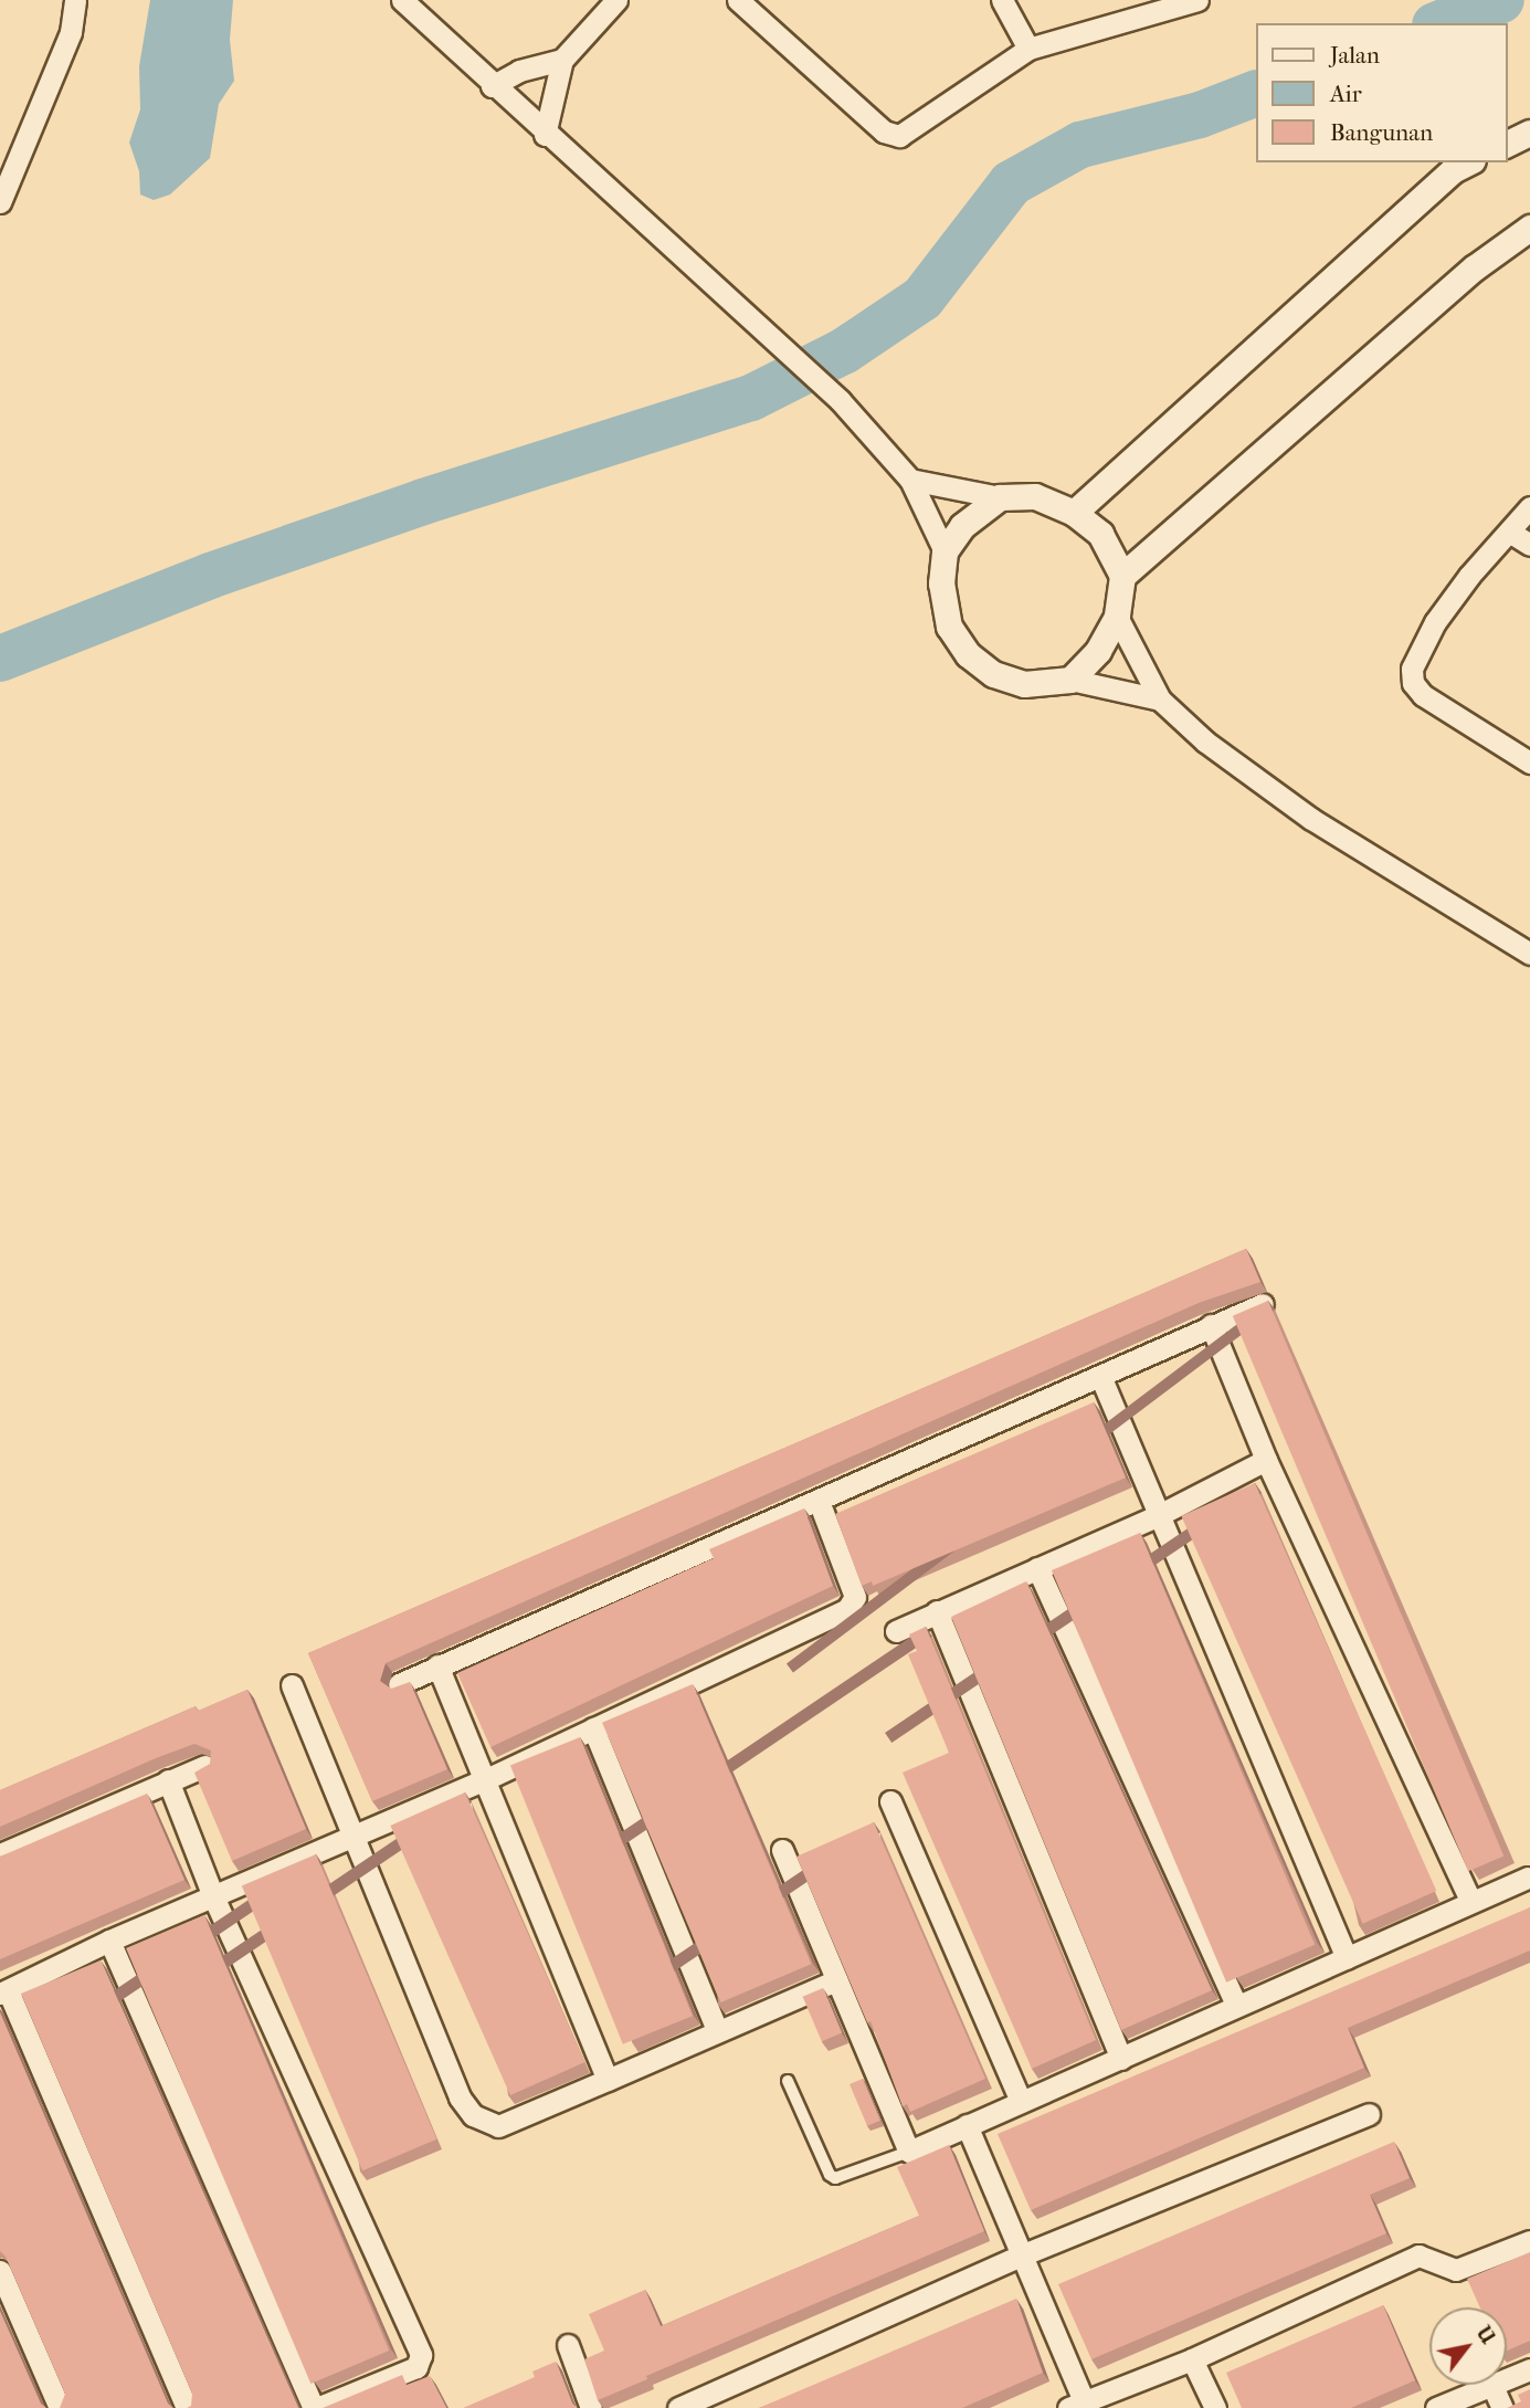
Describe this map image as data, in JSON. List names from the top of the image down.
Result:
{
  "legend": ["Jalan", "Air", "Bangunan"],
  "north": "top right"
}
